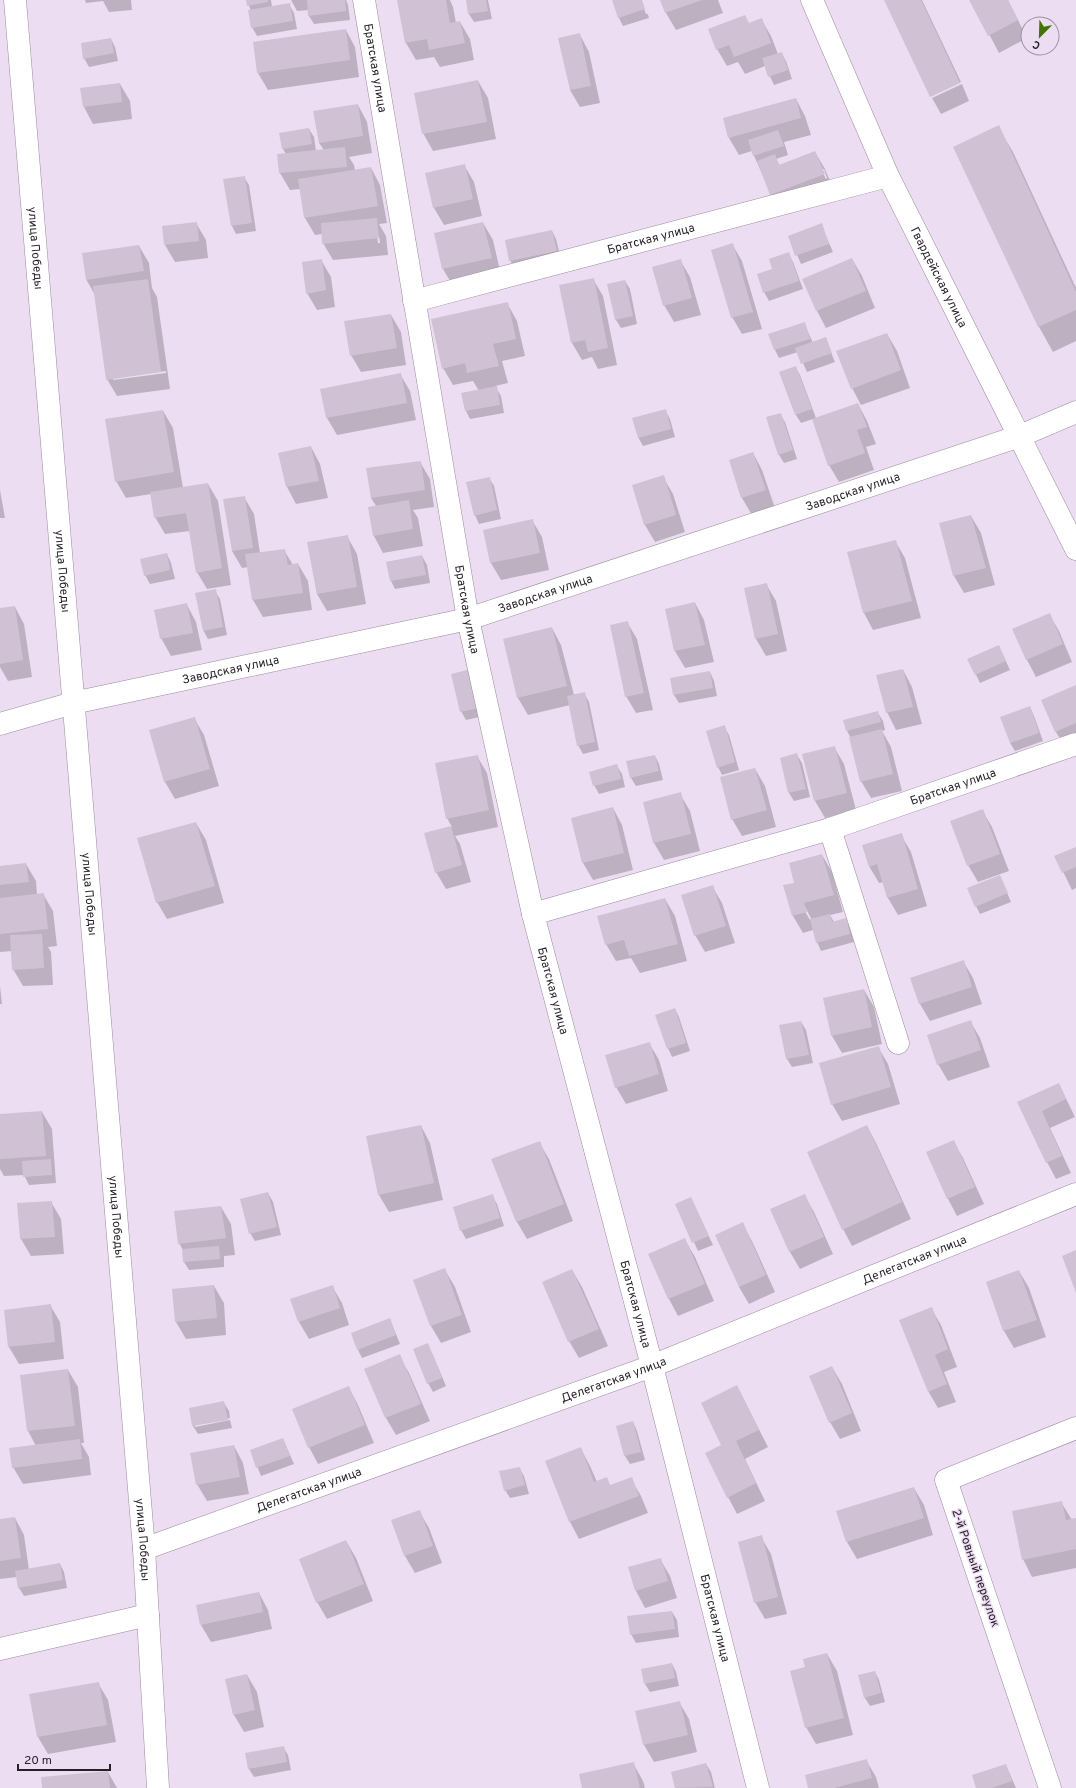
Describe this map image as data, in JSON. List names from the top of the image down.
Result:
{
  "streets": {
    "street": [
      "Братская улица",
      "улица Победы",
      "Гвардейская улица",
      "Заводская улица",
      "Делегатская улица",
      "2-й Ровный переулок"
    ]
  },
  "crossings": [
    ["Братская улица", "Гвардейская улица"],
    ["Братская улица", "Заводская улица"],
    ["Братская улица", "Делегатская улица"],
    ["улица Победы", "Заводская улица"],
    ["улица Победы", "Делегатская улица"],
    ["Гвардейская улица", "Заводская улица"]
  ],
  "scale_bar": "20 m",
  "north": "bottom left"
}
